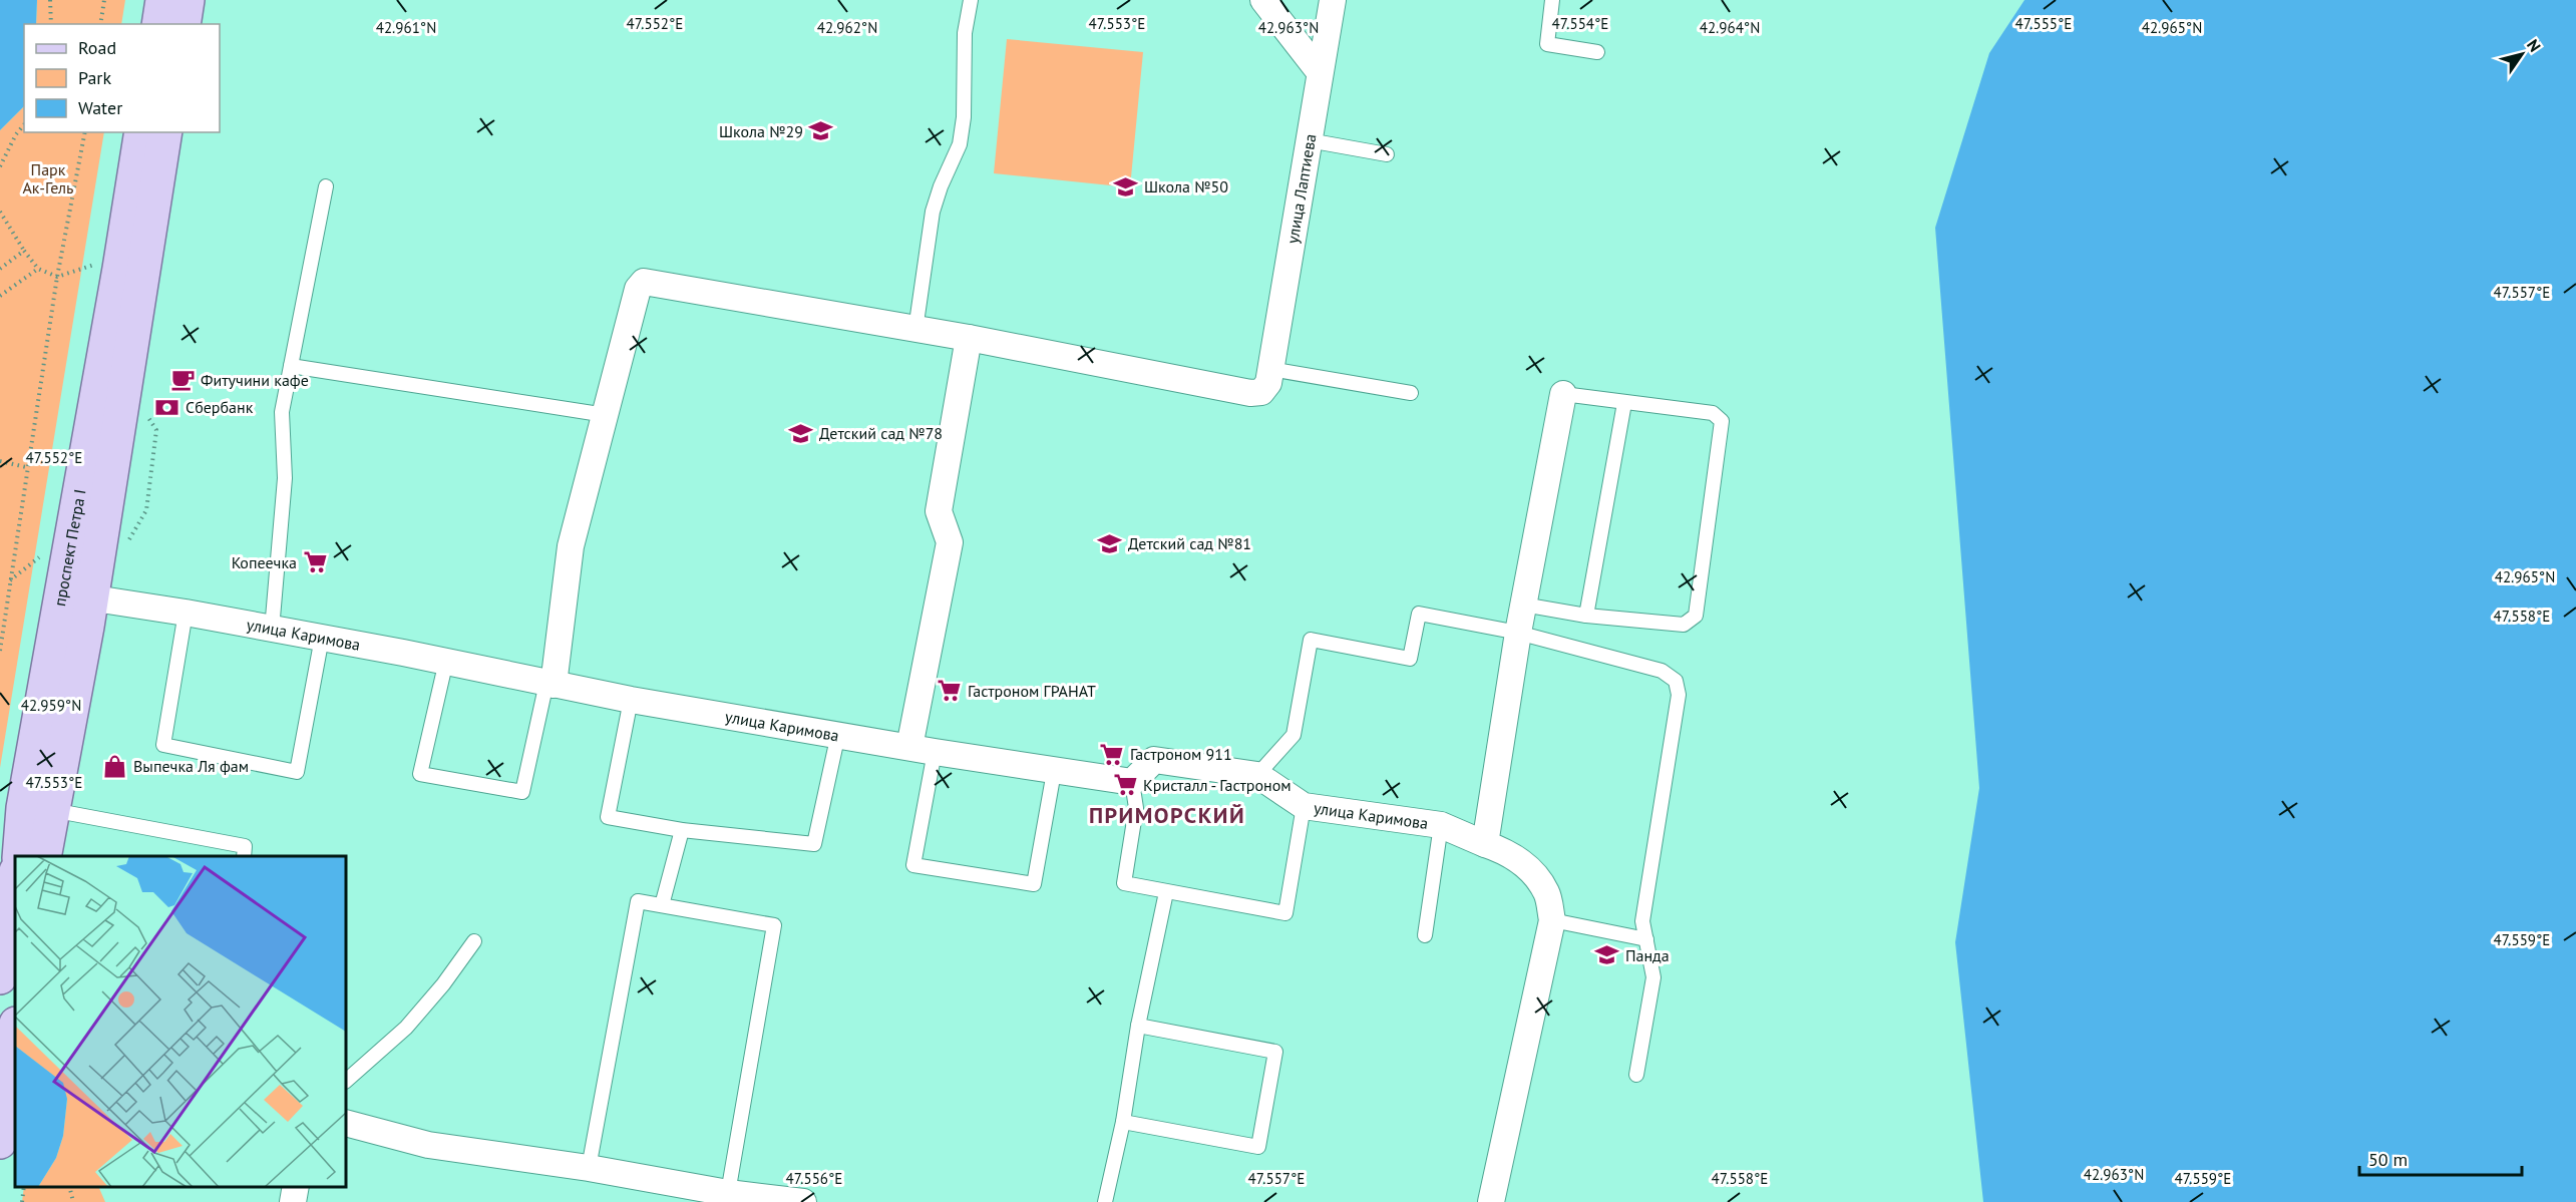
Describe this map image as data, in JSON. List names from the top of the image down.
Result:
{
  "streets": {
    "main road": ["проспект Петра I"],
    "street": ["улица Лаптиева", "улица Каримова"]
  },
  "crossings": [
    ["проспект Петра I", "улица Каримова"]
  ],
  "districts": ["ПРИМОРСКИЙ"],
  "parks": ["Парк Ак-Гель"],
  "places": {
    "school or university": [
      "Школа №29",
      "Школа №50",
      "Детский сад №78",
      "Детский сад №81",
      "Панда"
    ],
    "cafe": ["Фитучини кафе"],
    "bank": ["Сбербанк"],
    "supermarket": [
      "Копеечка",
      "Гастроном ГРАНАТ",
      "Гастроном 911",
      "Кристалл - Гастроном"
    ],
    "shop": ["Выпечка Ля фам"]
  },
  "legend": ["Road", "Park", "Water"],
  "scale_bar": "50 m",
  "north": "top right",
  "coordinates": [
    "47.552°E",
    "47.553°E",
    "47.554°E",
    "47.555°E",
    "42.961°N",
    "42.962°N",
    "42.963°N",
    "42.964°N",
    "42.965°N",
    "47.557°E",
    "47.558°E",
    "42.959°N",
    "47.559°E",
    "47.556°E"
  ]
}
